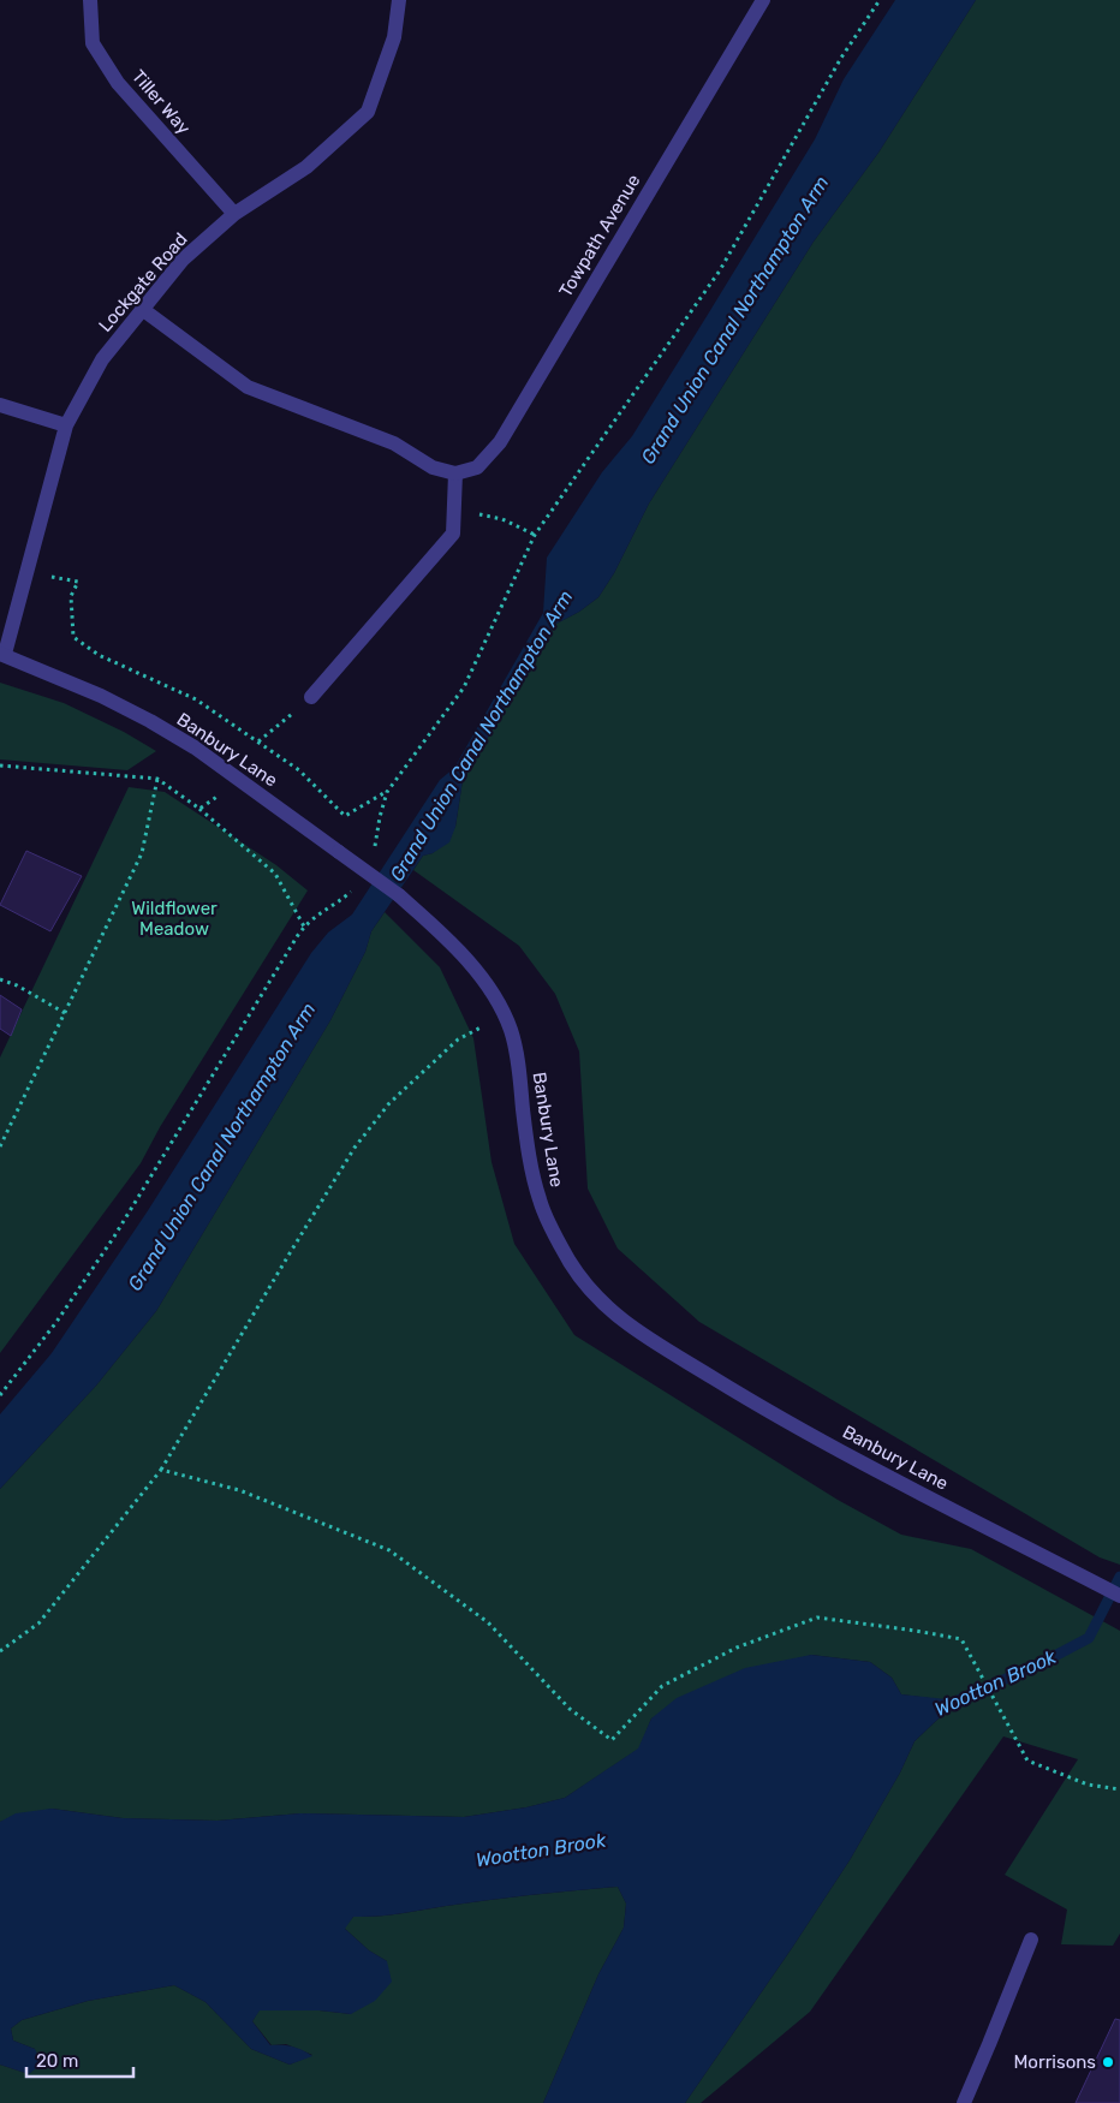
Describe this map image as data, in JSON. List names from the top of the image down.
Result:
{
  "streets": {
    "street": [
      "Tiller Way",
      "Towpath Avenue",
      "Lockgate Road",
      "Banbury Lane"
    ]
  },
  "crossings": [
    ["Tiller Way", "Lockgate Road"],
    ["Lockgate Road", "Banbury Lane"]
  ],
  "water": ["Grand Union Canal Northampton Arm", "Wootton Brook"],
  "parks": ["Wildflower Meadow"],
  "places": ["Morrisons"],
  "scale_bar": "20 m"
}
